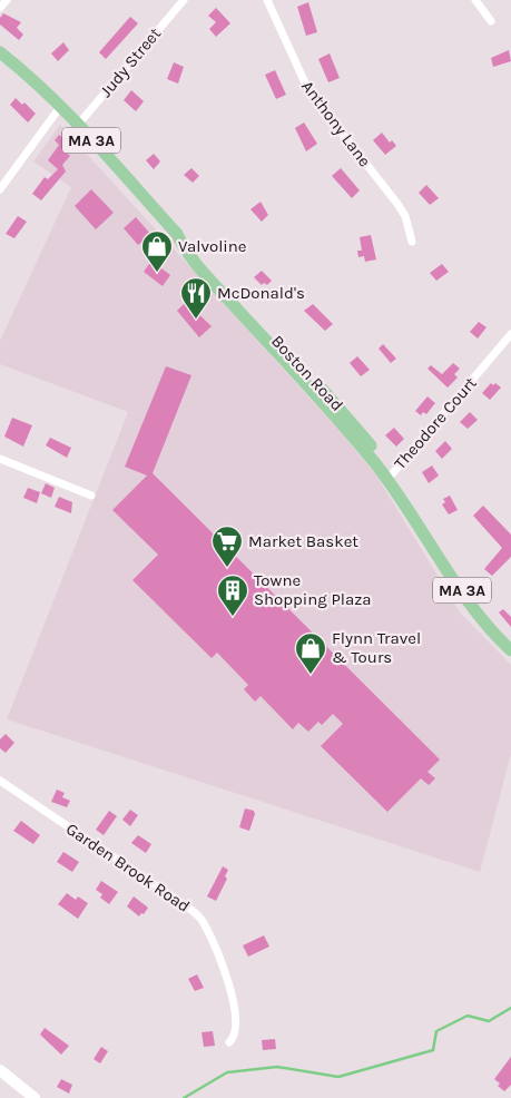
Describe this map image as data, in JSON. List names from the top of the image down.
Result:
{
  "streets": {
    "main road": ["MA 3A", "Boston Road"],
    "street": [
      "Judy Street",
      "Anthony Lane",
      "Theodore Court",
      "Garden Brook Road"
    ]
  },
  "crossings": [
    ["Judy Street", "Boston Road"],
    ["Boston Road", "Theodore Court"]
  ],
  "places": {
    "shop": ["Valvoline", "Flynn Travel & Tours"],
    "restaurant": ["McDonald's"],
    "supermarket": ["Market Basket"],
    "building": ["Towne Shopping Plaza"]
  }
}
